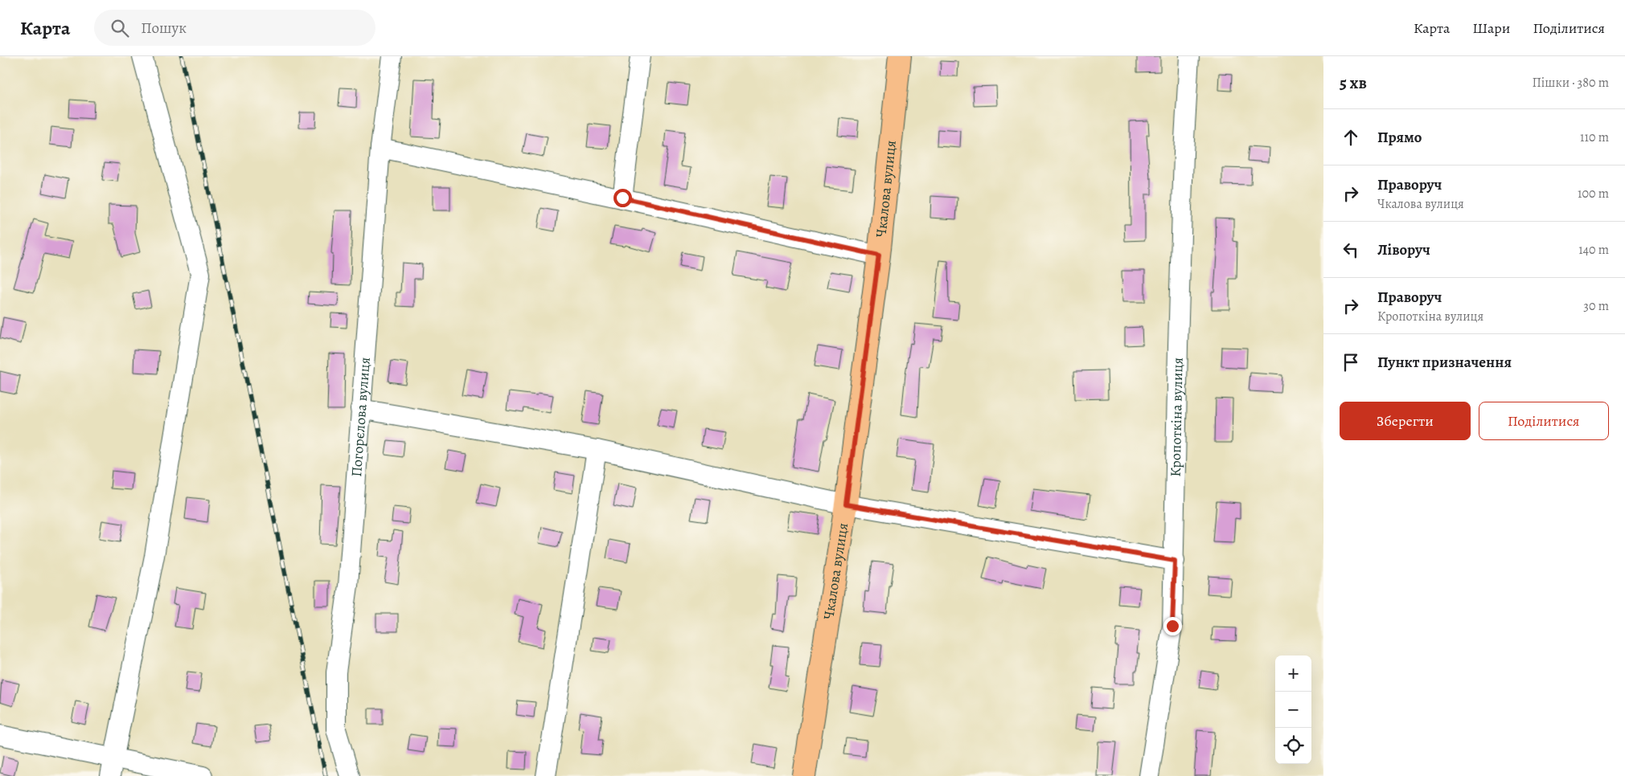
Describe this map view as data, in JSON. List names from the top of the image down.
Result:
{
  "streets": {
    "main road": ["Чкалова вулиця"],
    "street": ["Погорєлова вулиця", "Кропоткіна вулиця"]
  },
  "page": {
    "header": "Карта",
    "search": "Пошук",
    "nav": ["Карта", "Шари", "Поділитися"],
    "heading": ["5 хв", "Пішки · 380 m"],
    "list": [
      ["Прямо", "110 m"],
      ["Праворуч", "Чкалова вулиця", "100 m"],
      ["Ліворуч", "140 m"],
      ["Праворуч", "Кропоткіна вулиця", "30 m"],
      "Пункт призначення"
    ],
    "buttons": ["Зберегти", "Поділитися"],
    "map_buttons": ["+", "−"]
  }
}
